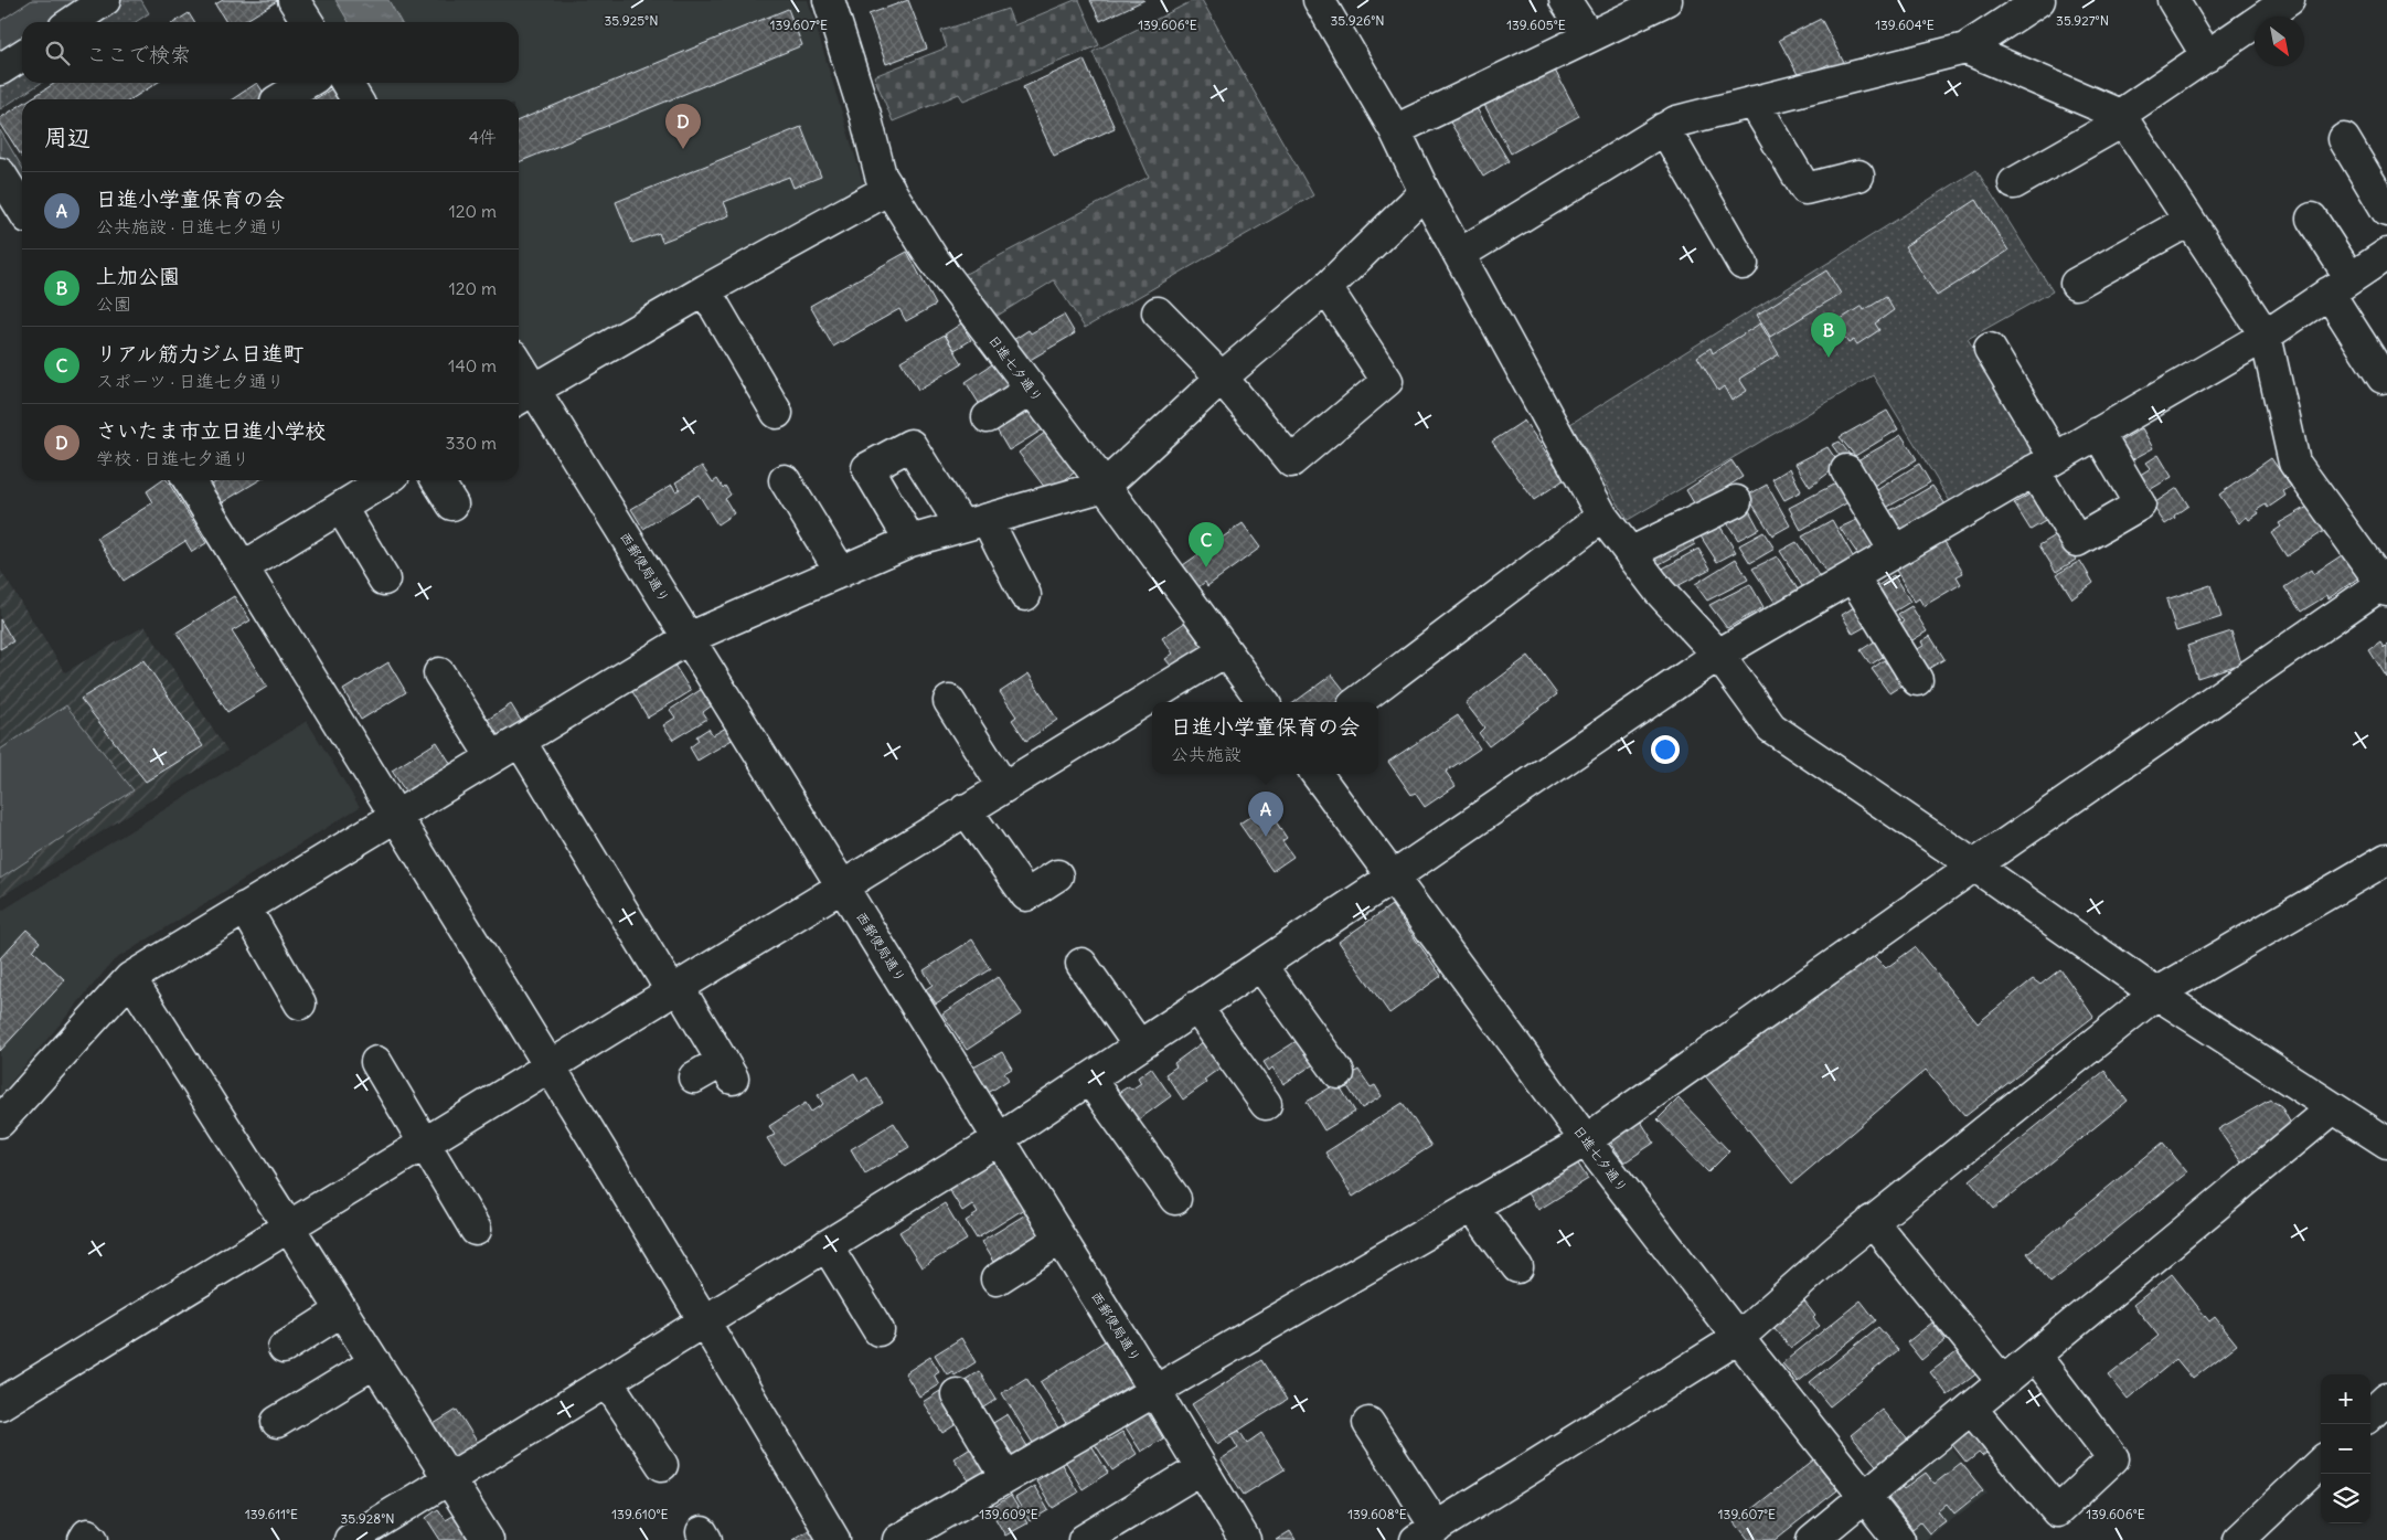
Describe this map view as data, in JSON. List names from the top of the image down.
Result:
{
  "streets": {
    "street": ["日進七夕通り", "西郵便局通り"]
  },
  "north": "bottom right",
  "page": {
    "search": "ここで検索",
    "heading": ["周辺", "4件"],
    "pins": [
      "D",
      "B",
      "C",
      "A"
    ],
    "list": [
      {
        "mark": "A",
        "name": "日進小学童保育の会",
        "note": "公共施設 · 日進七夕通り",
        "value": "120 m"
      },
      {
        "mark": "B",
        "name": "上加公園",
        "note": "公園",
        "value": "120 m"
      },
      {
        "mark": "C",
        "name": "リアル筋力ジム日進町",
        "note": "スポーツ · 日進七夕通り",
        "value": "140 m"
      },
      {
        "mark": "D",
        "name": "さいたま市立日進小学校",
        "note": "学校 · 日進七夕通り",
        "value": "330 m"
      }
    ],
    "popup": ["日進小学童保育の会", "公共施設"],
    "map_buttons": ["+", "−"]
  },
  "coordinates": [
    "35.925°N",
    "35.926°N",
    "35.927°N",
    "139.607°E",
    "139.606°E",
    "139.605°E",
    "139.604°E",
    "139.611°E",
    "139.610°E",
    "139.609°E",
    "139.608°E",
    "35.928°N"
  ]
}
